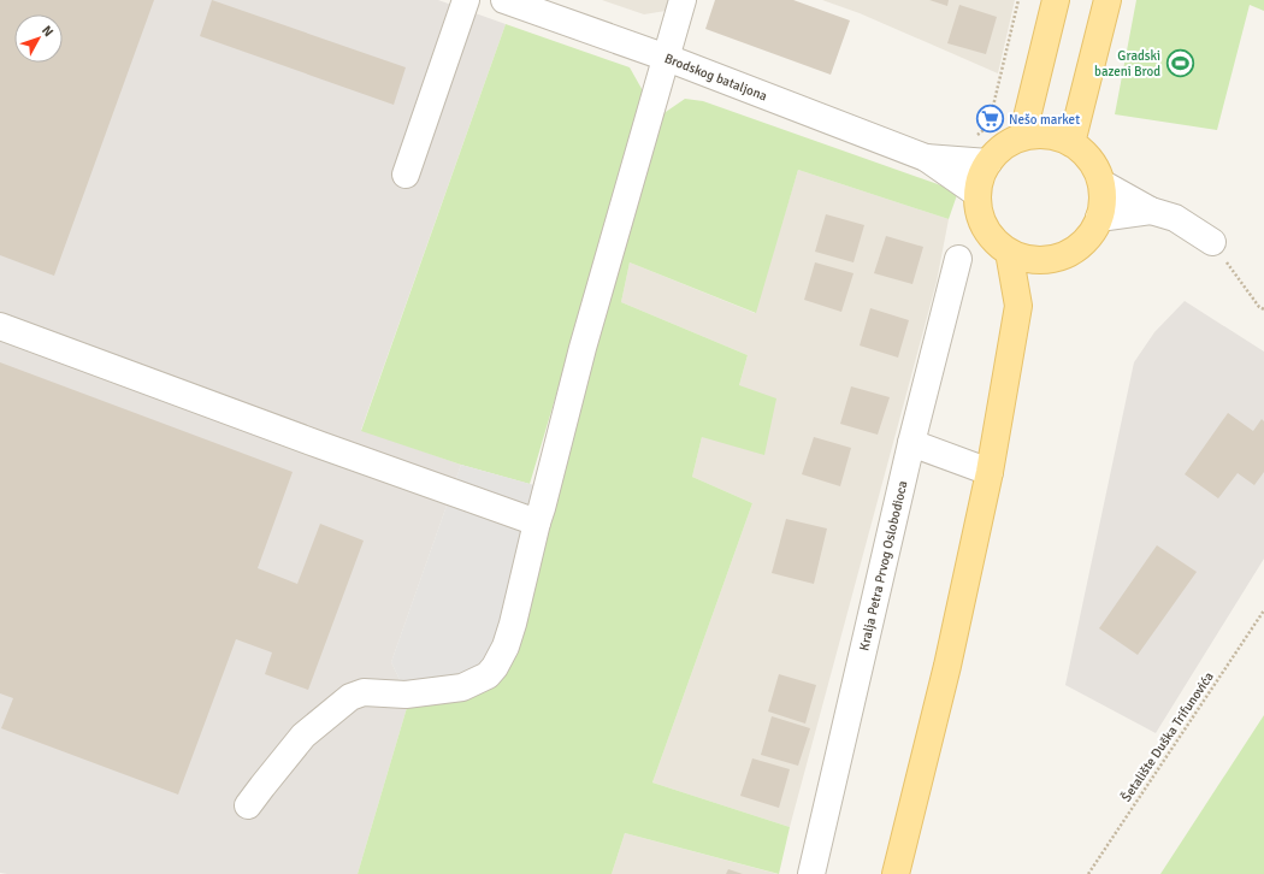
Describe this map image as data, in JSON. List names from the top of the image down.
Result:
{
  "streets": {
    "street": ["Brodskog bataljona", "Kralja Petra Prvog Oslobodioca"],
    "path": ["Šetalište Duška Trifunovića"]
  },
  "places": {
    "sports": ["Gradski bazeni Brod"],
    "supermarket": ["Nešo market"]
  },
  "north": "top right"
}
